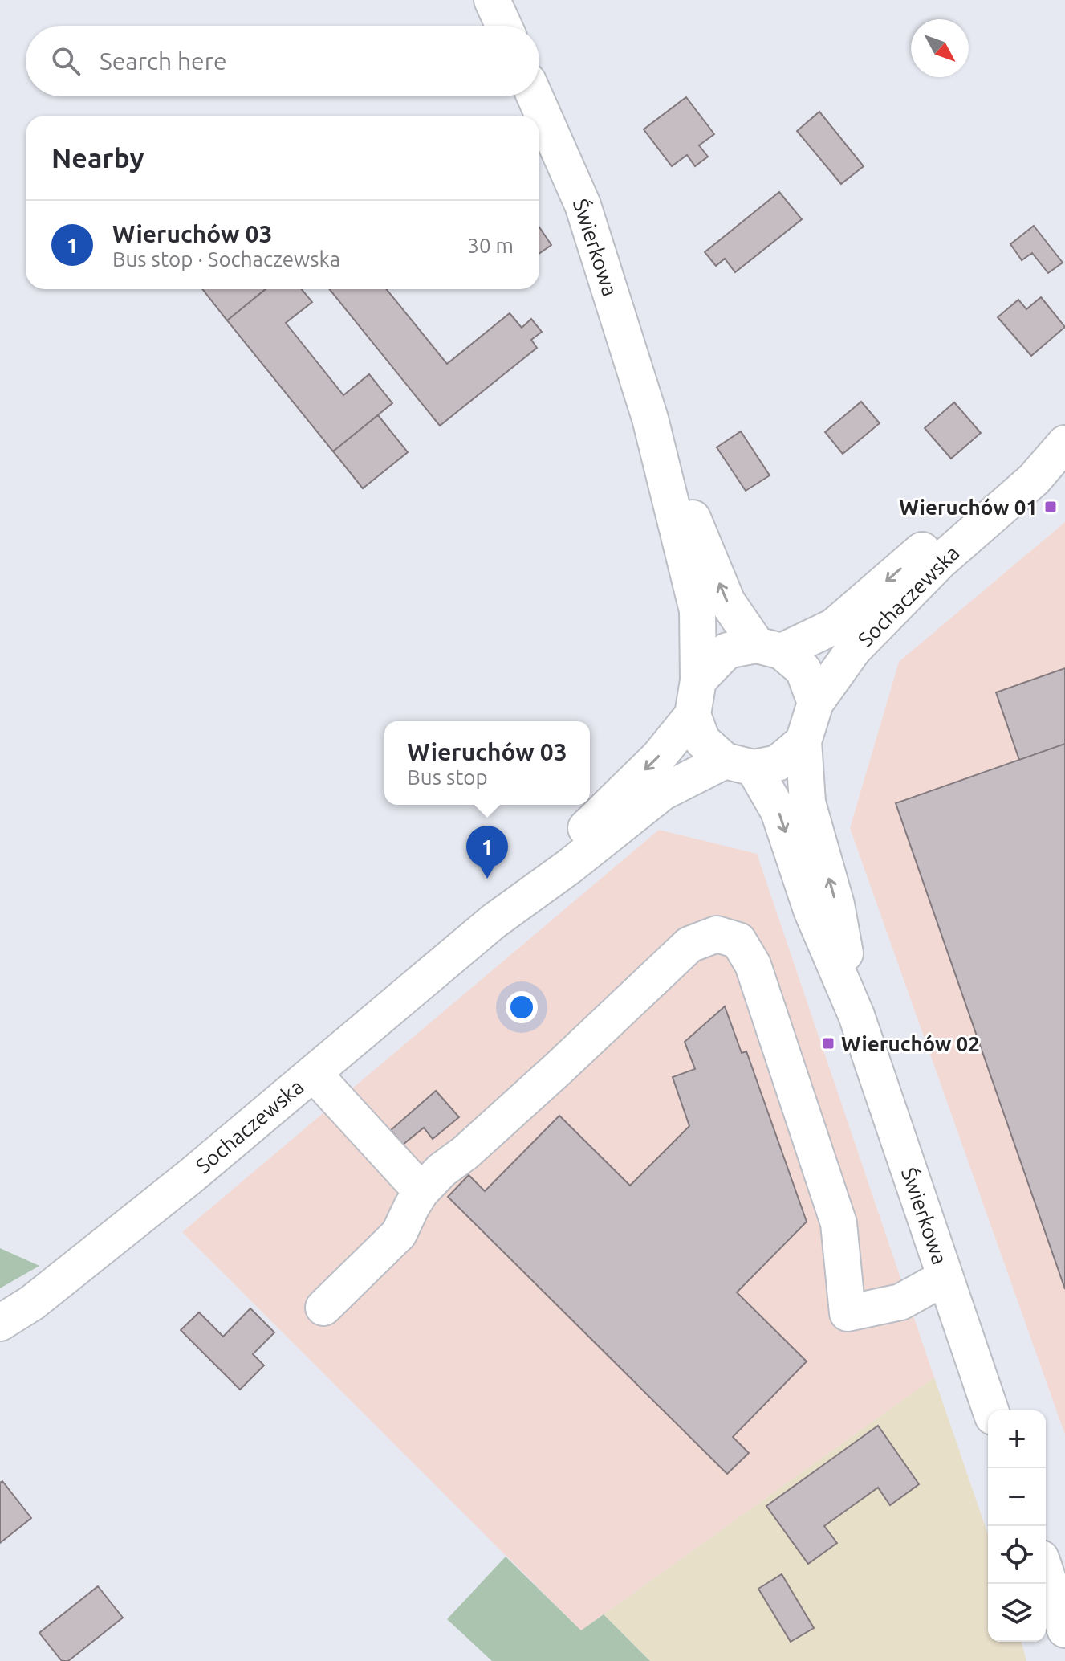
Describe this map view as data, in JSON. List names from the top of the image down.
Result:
{
  "streets": {
    "street": ["Świerkowa", "Sochaczewska"]
  },
  "crossings": [
    ["Świerkowa", "Sochaczewska"]
  ],
  "places": {
    "transit": ["Wieruchów 01", "Wieruchów 02"]
  },
  "north": "bottom right",
  "page": {
    "search": "Search here",
    "heading": "Nearby",
    "list": [
      {
        "mark": "1",
        "name": "Wieruchów 03",
        "note": "Bus stop · Sochaczewska",
        "value": "30 m"
      }
    ],
    "popup": ["Wieruchów 03", "Bus stop"],
    "pins": "1",
    "map_buttons": ["+", "−"]
  }
}
